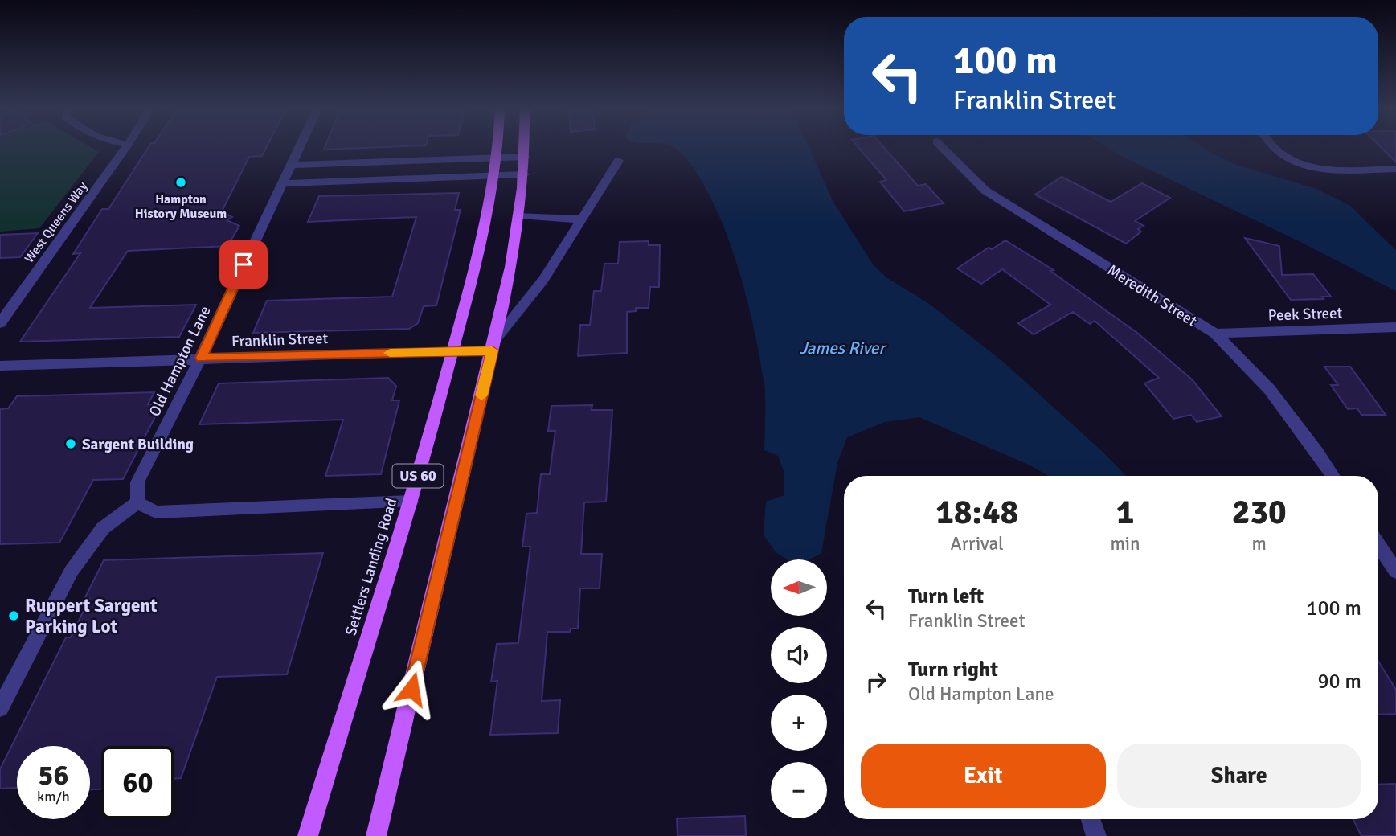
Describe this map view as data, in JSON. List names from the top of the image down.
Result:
{
  "streets": {
    "main road": ["US 60", "Settlers Landing Road"],
    "street": [
      "West Queens Way",
      "Meredith Street",
      "Peek Street",
      "Franklin Street",
      "Old Hampton Lane"
    ]
  },
  "crossings": [
    ["Meredith Street", "Peek Street"],
    ["Franklin Street", "Old Hampton Lane"],
    ["Franklin Street", "US 60"],
    ["Franklin Street", "Settlers Landing Road"]
  ],
  "water": ["James River"],
  "places": ["Hampton History Museum", "Sargent Building", "Ruppert Sargent Parking Lot"],
  "north": "left",
  "page": {
    "turn": ["100 m", "Franklin Street"],
    "eta": [
      "18:48",
      "Arrival",
      "1",
      "min",
      "230",
      "m"
    ],
    "map_buttons": ["+", "−"],
    "list": [
      {
        "name": "Turn left",
        "note": "Franklin Street",
        "value": "100 m"
      },
      {
        "name": "Turn right",
        "note": "Old Hampton Lane",
        "value": "90 m"
      }
    ],
    "buttons": ["Exit", "Share"],
    "speed": "56 km/h",
    "limit": "60"
  }
}
